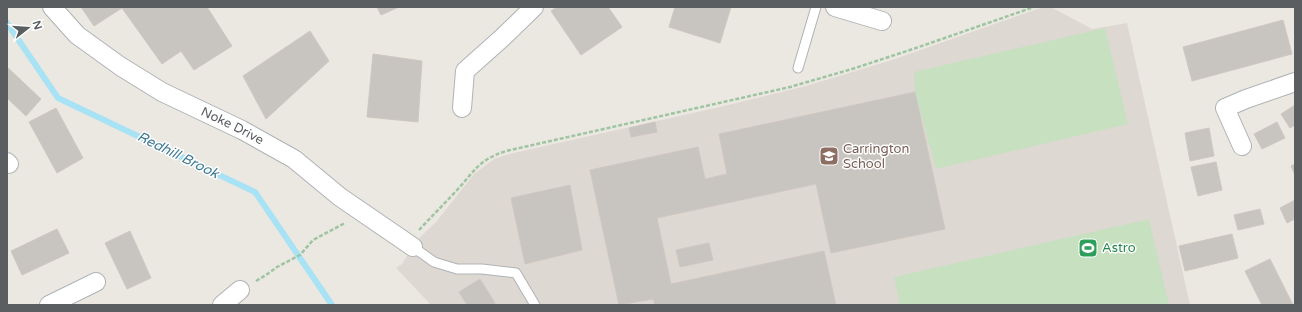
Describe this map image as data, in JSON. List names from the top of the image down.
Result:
{
  "streets": {
    "street": ["Noke Drive"]
  },
  "water": ["Redhill Brook"],
  "places": {
    "school or university": ["Carrington School"],
    "sports": ["Astro"]
  },
  "north": "right"
}
